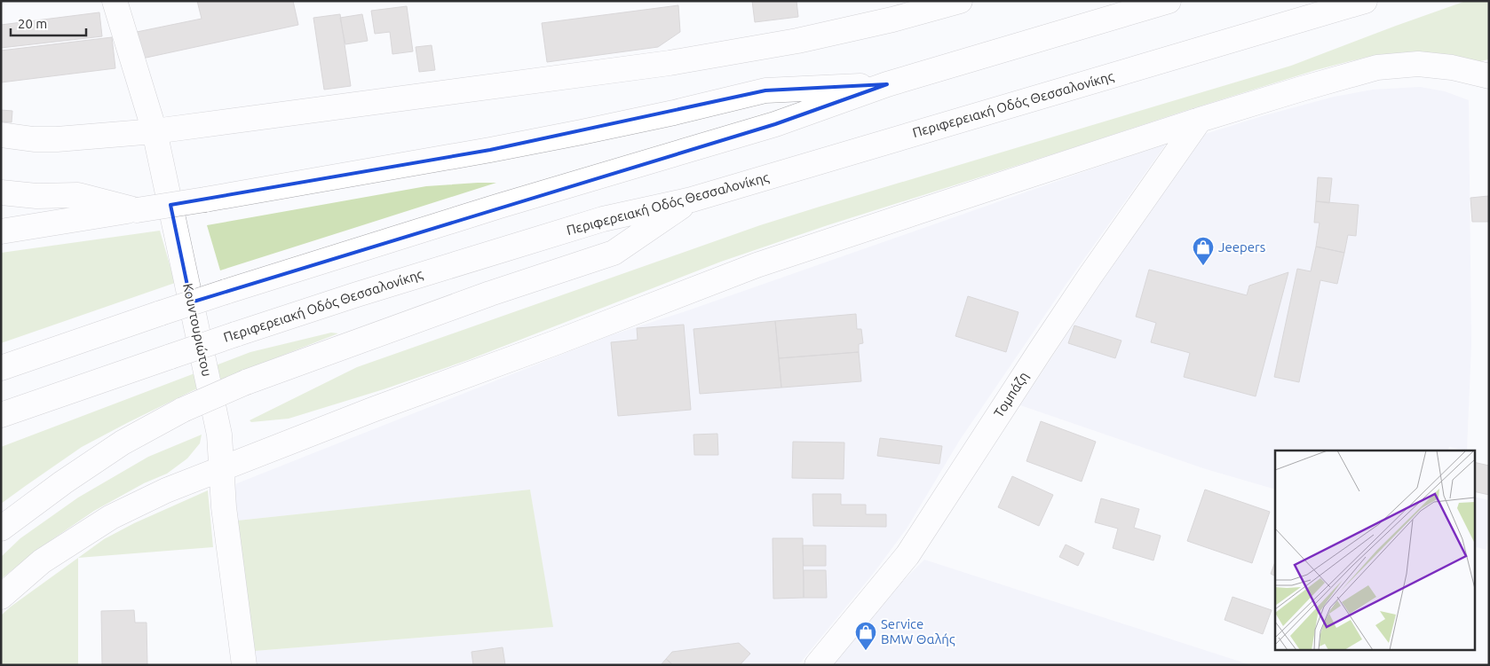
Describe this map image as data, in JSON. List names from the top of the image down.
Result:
{
  "streets": {
    "main road": ["Περιφερειακή Οδός Θεσσαλονίκης", "Κουντουριώτου", "Τομπάζη"]
  },
  "places": {
    "shop": ["Jeepers", "Service BMW Θαλής"]
  },
  "scale_bar": "20 m"
}
